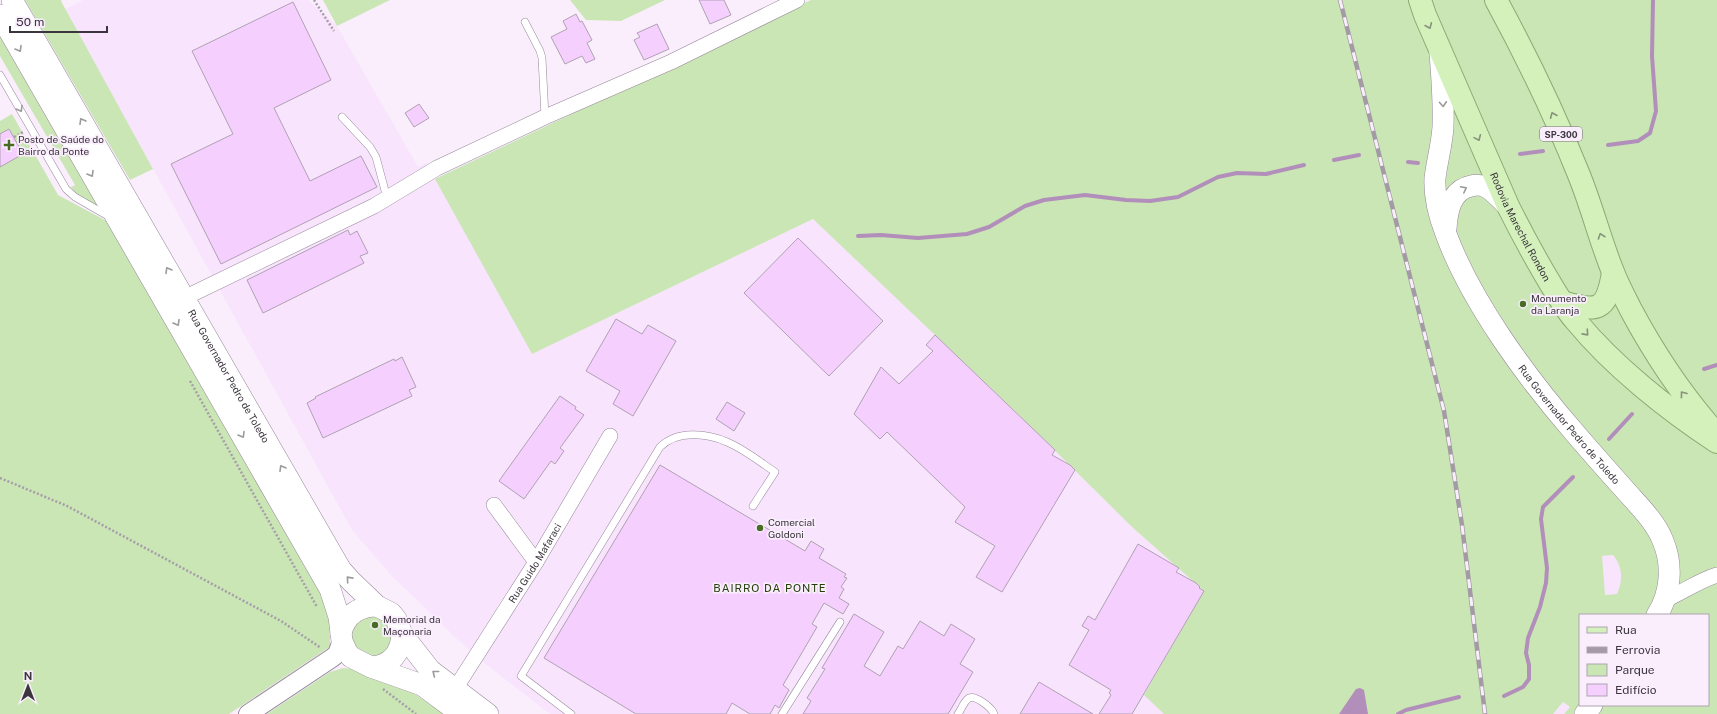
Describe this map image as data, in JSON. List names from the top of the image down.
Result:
{
  "streets": {
    "main road": ["SP-300", "Rodovia Marechal Rondon", "Rua Governador Pedro de Toledo"],
    "street": ["Rua Guido Mafaraci"]
  },
  "crossings": [
    ["Rodovia Marechal Rondon", "Rua Governador Pedro de Toledo"],
    ["Rua Governador Pedro de Toledo", "Rua Guido Mafaraci"]
  ],
  "districts": ["BAIRRO DA PONTE"],
  "places": {
    "health": ["Posto de Saúde do Bairro da Ponte"],
    "other": ["Monumento da Laranja", "Comercial Goldoni", "Memorial da Maçonaria"]
  },
  "legend": [
    "Rua",
    "Ferrovia",
    "Parque",
    "Edifício"
  ],
  "scale_bar": "50 m",
  "north": "top"
}
